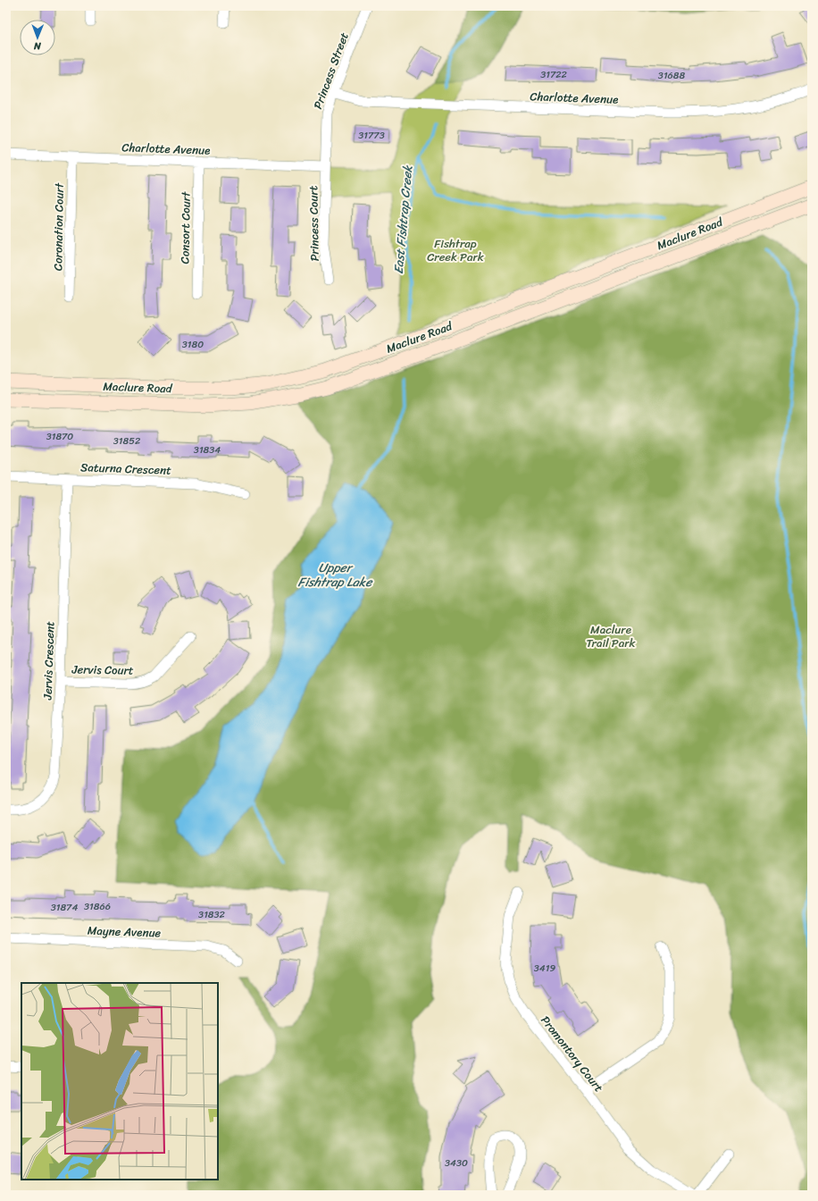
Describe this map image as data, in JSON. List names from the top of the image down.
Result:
{
  "streets": {
    "main road": ["Maclure Road"],
    "street": [
      "Princess Street",
      "Charlotte Avenue",
      "Princess Court",
      "Coronation Court",
      "Consort Court",
      "Saturna Crescent",
      "Jervis Crescent",
      "Jervis Court",
      "Mayne Avenue",
      "Promontory Court"
    ]
  },
  "crossings": [
    ["Princess Street", "Charlotte Avenue"],
    ["Princess Street", "Princess Court"],
    ["Charlotte Avenue", "Princess Court"],
    ["Charlotte Avenue", "Coronation Court"],
    ["Charlotte Avenue", "Consort Court"],
    ["Saturna Crescent", "Jervis Crescent"],
    ["Jervis Crescent", "Jervis Court"]
  ],
  "water": ["East Fishtrap Creek", "Upper Fishtrap Lake"],
  "parks": ["Fishtrap Creek Park", "Maclure Trail Park"],
  "house_numbers": [
    "31722",
    "31688",
    "31773",
    "3180",
    "31870",
    "31852",
    "31834",
    "31866",
    "31874",
    "31832",
    "3419",
    "3430"
  ],
  "north": "bottom"
}
